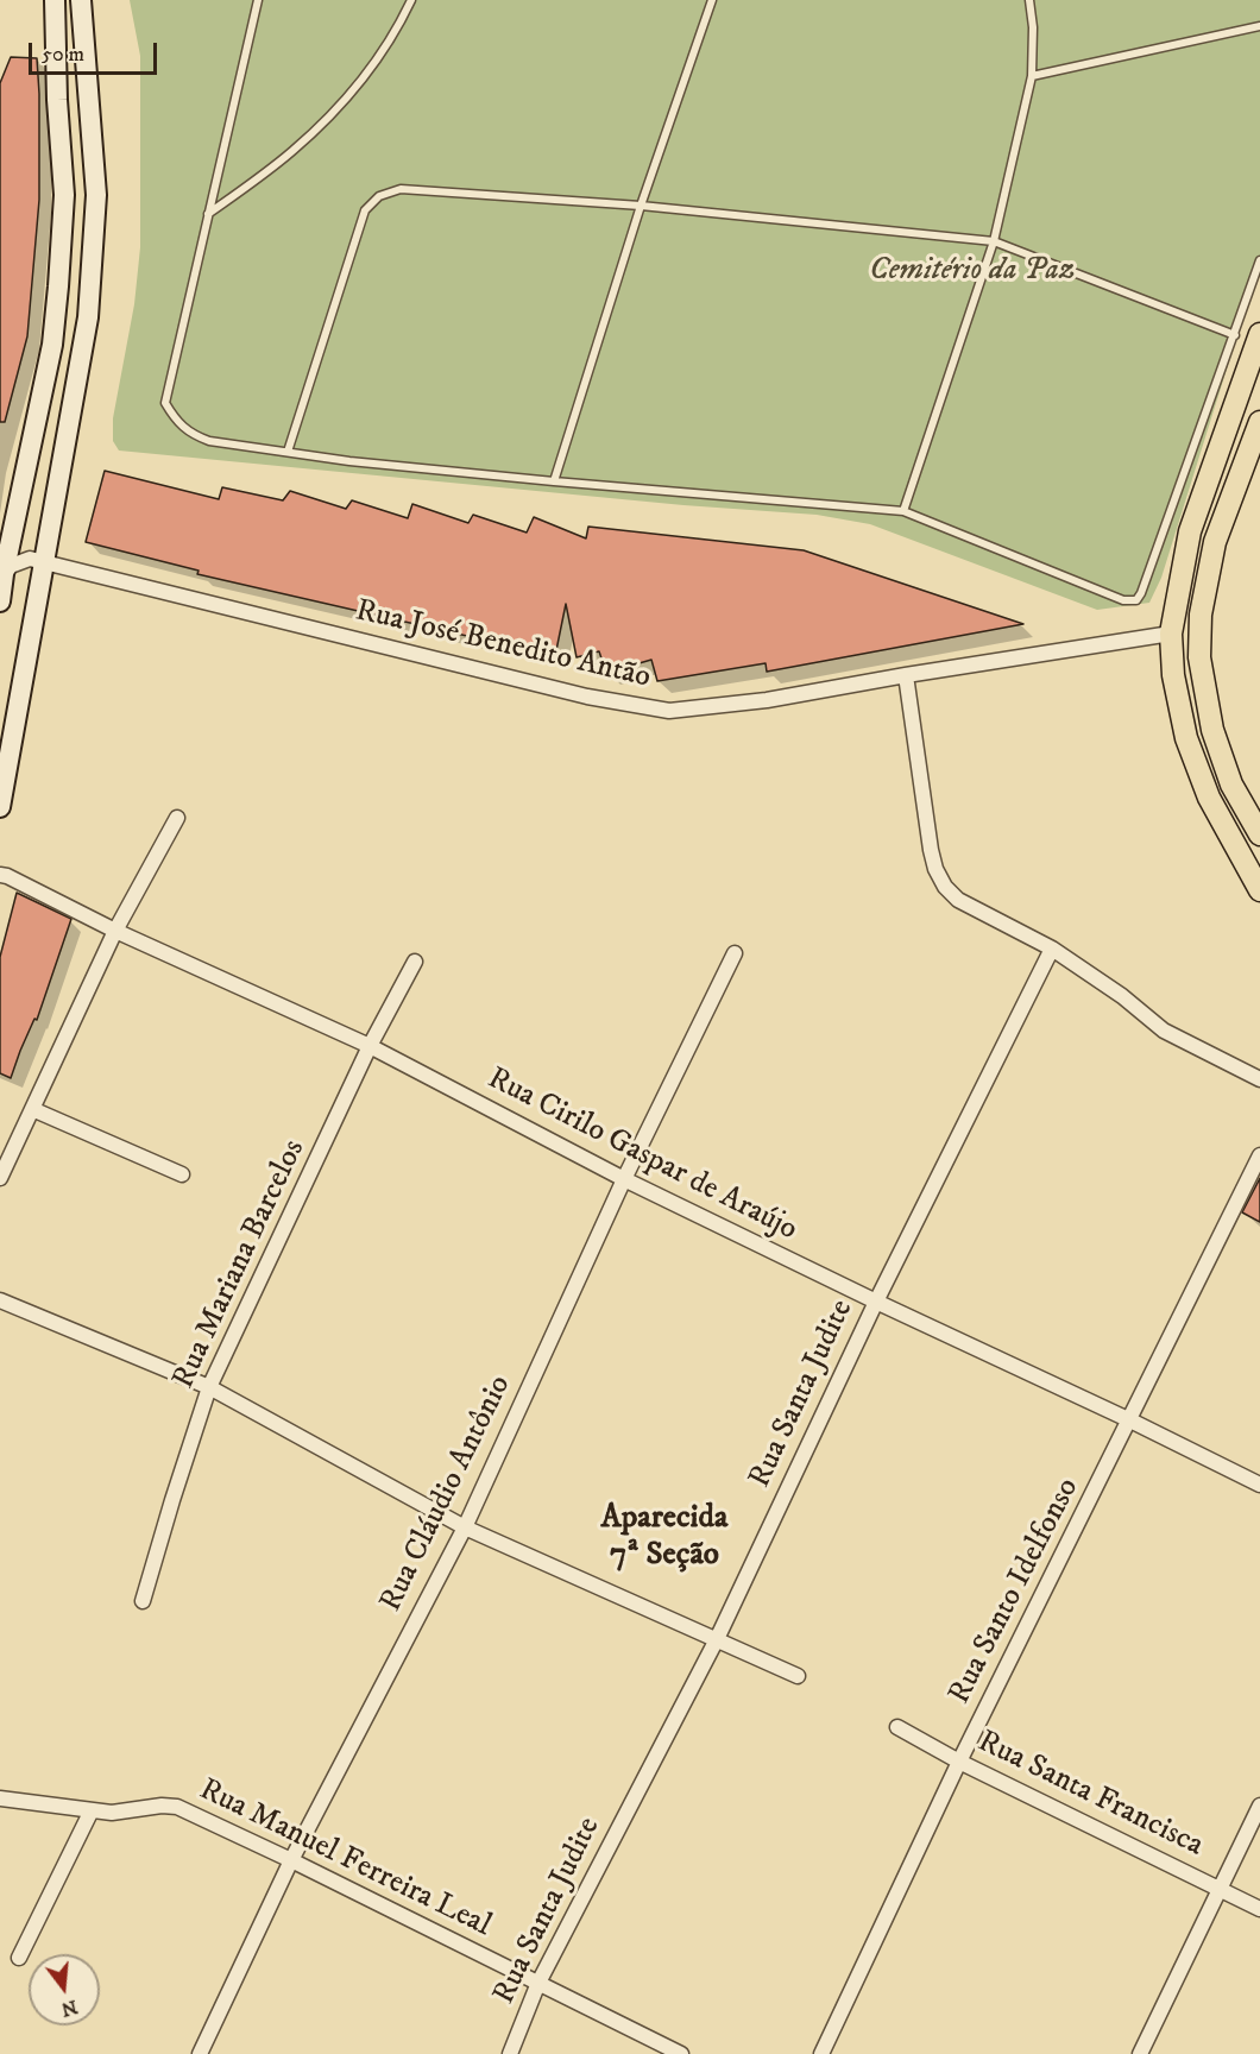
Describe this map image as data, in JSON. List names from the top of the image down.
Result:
{
  "streets": {
    "street": [
      "Rua José Benedito Antão",
      "Rua Cirilo Gaspar de Araújo",
      "Rua Mariana Barcelos",
      "Rua Santa Judite",
      "Rua Cláudio Antônio",
      "Rua Santo Idelfonso",
      "Rua Santa Francisca",
      "Rua Manuel Ferreira Leal"
    ]
  },
  "crossings": [
    ["Rua Cirilo Gaspar de Araújo", "Rua Mariana Barcelos"],
    ["Rua Cirilo Gaspar de Araújo", "Rua Santa Judite"],
    ["Rua Cirilo Gaspar de Araújo", "Rua Cláudio Antônio"],
    ["Rua Cirilo Gaspar de Araújo", "Rua Santo Idelfonso"],
    ["Rua Santa Judite", "Rua Manuel Ferreira Leal"],
    ["Rua Cláudio Antônio", "Rua Manuel Ferreira Leal"],
    ["Rua Santo Idelfonso", "Rua Santa Francisca"]
  ],
  "districts": ["Aparecida 7ª Seção"],
  "parks": ["Cemitério da Paz"],
  "scale_bar": "50 m",
  "north": "bottom"
}
